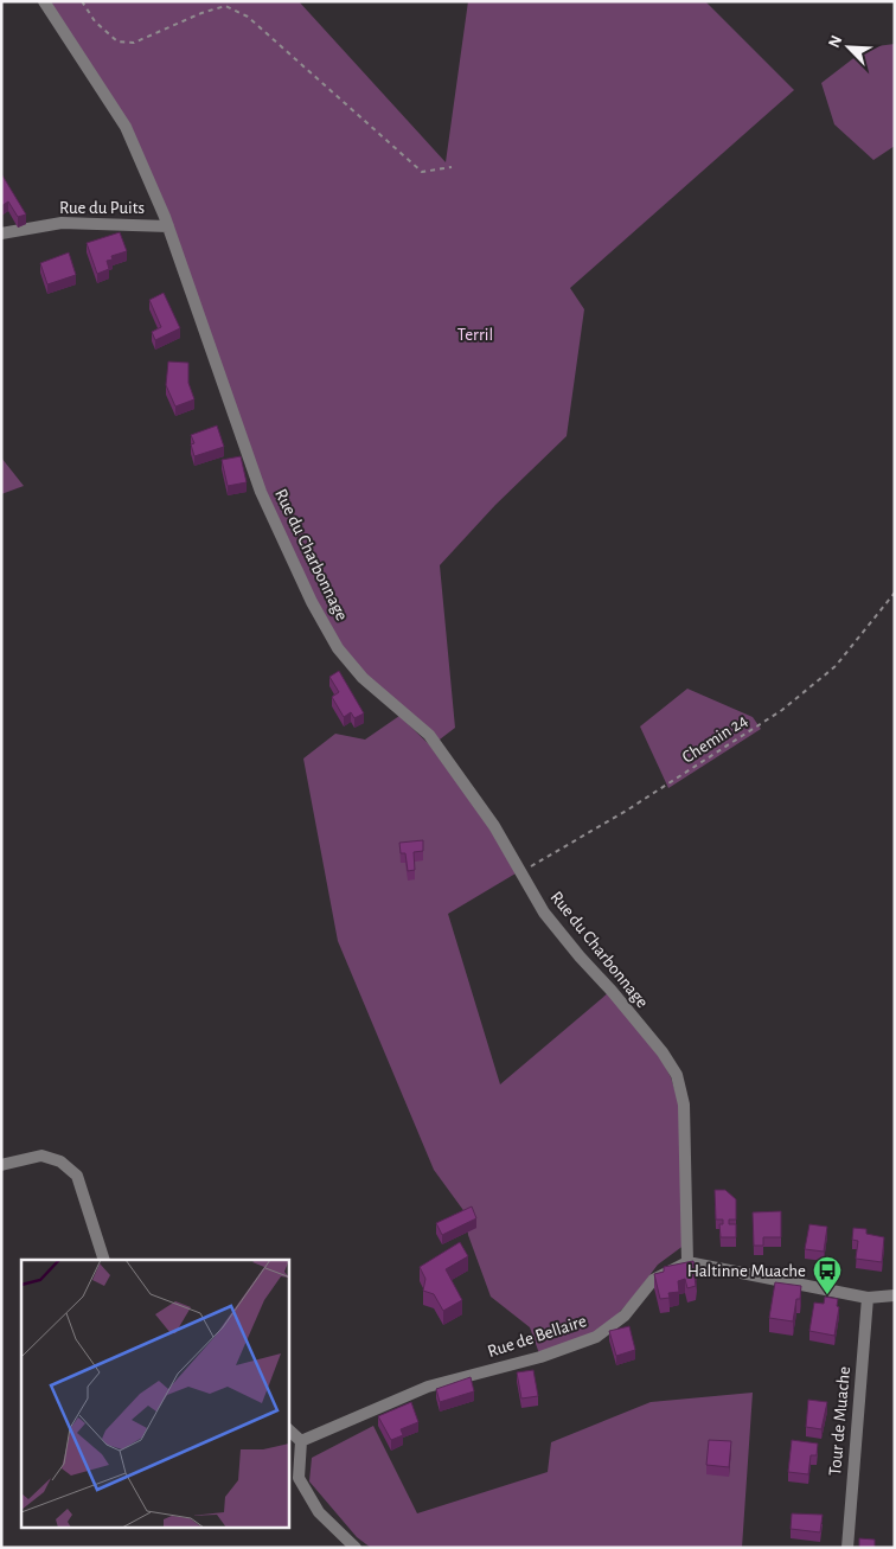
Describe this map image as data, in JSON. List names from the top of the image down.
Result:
{
  "streets": {
    "street": [
      "Rue du Puits",
      "Rue du Charbonnage",
      "Rue de Bellaire",
      "Tour de Muache"
    ],
    "path": ["Chemin 24"]
  },
  "crossings": [
    ["Rue du Puits", "Rue du Charbonnage"],
    ["Rue du Charbonnage", "Chemin 24"],
    ["Rue du Charbonnage", "Rue de Bellaire"]
  ],
  "parks": ["Terril"],
  "places": {
    "bus stop": ["Haltinne Muache"]
  },
  "north": "top left"
}
